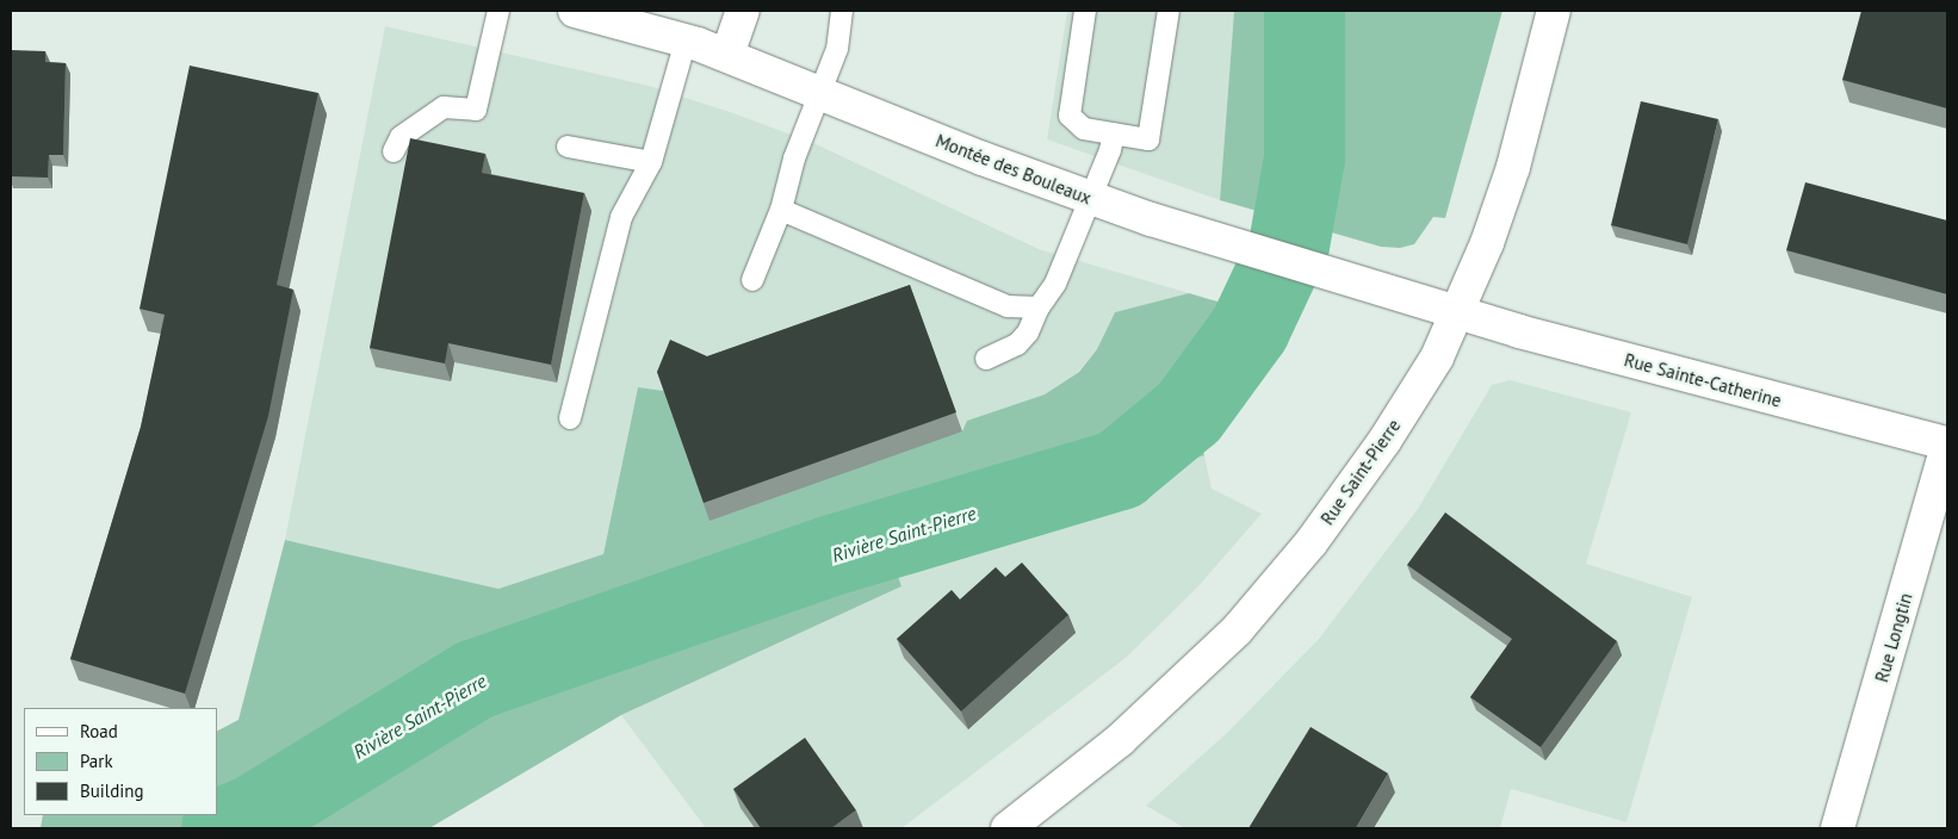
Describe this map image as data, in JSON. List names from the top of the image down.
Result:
{
  "streets": {
    "street": [
      "Montée des Bouleaux",
      "Rue Sainte-Catherine",
      "Rue Saint-Pierre",
      "Rue Longtin"
    ]
  },
  "crossings": [
    ["Montée des Bouleaux", "Rue Sainte-Catherine"],
    ["Montée des Bouleaux", "Rue Saint-Pierre"],
    ["Rue Sainte-Catherine", "Rue Saint-Pierre"],
    ["Rue Sainte-Catherine", "Rue Longtin"]
  ],
  "water": ["Rivière Saint-Pierre"],
  "legend": ["Road", "Park", "Building"]
}
